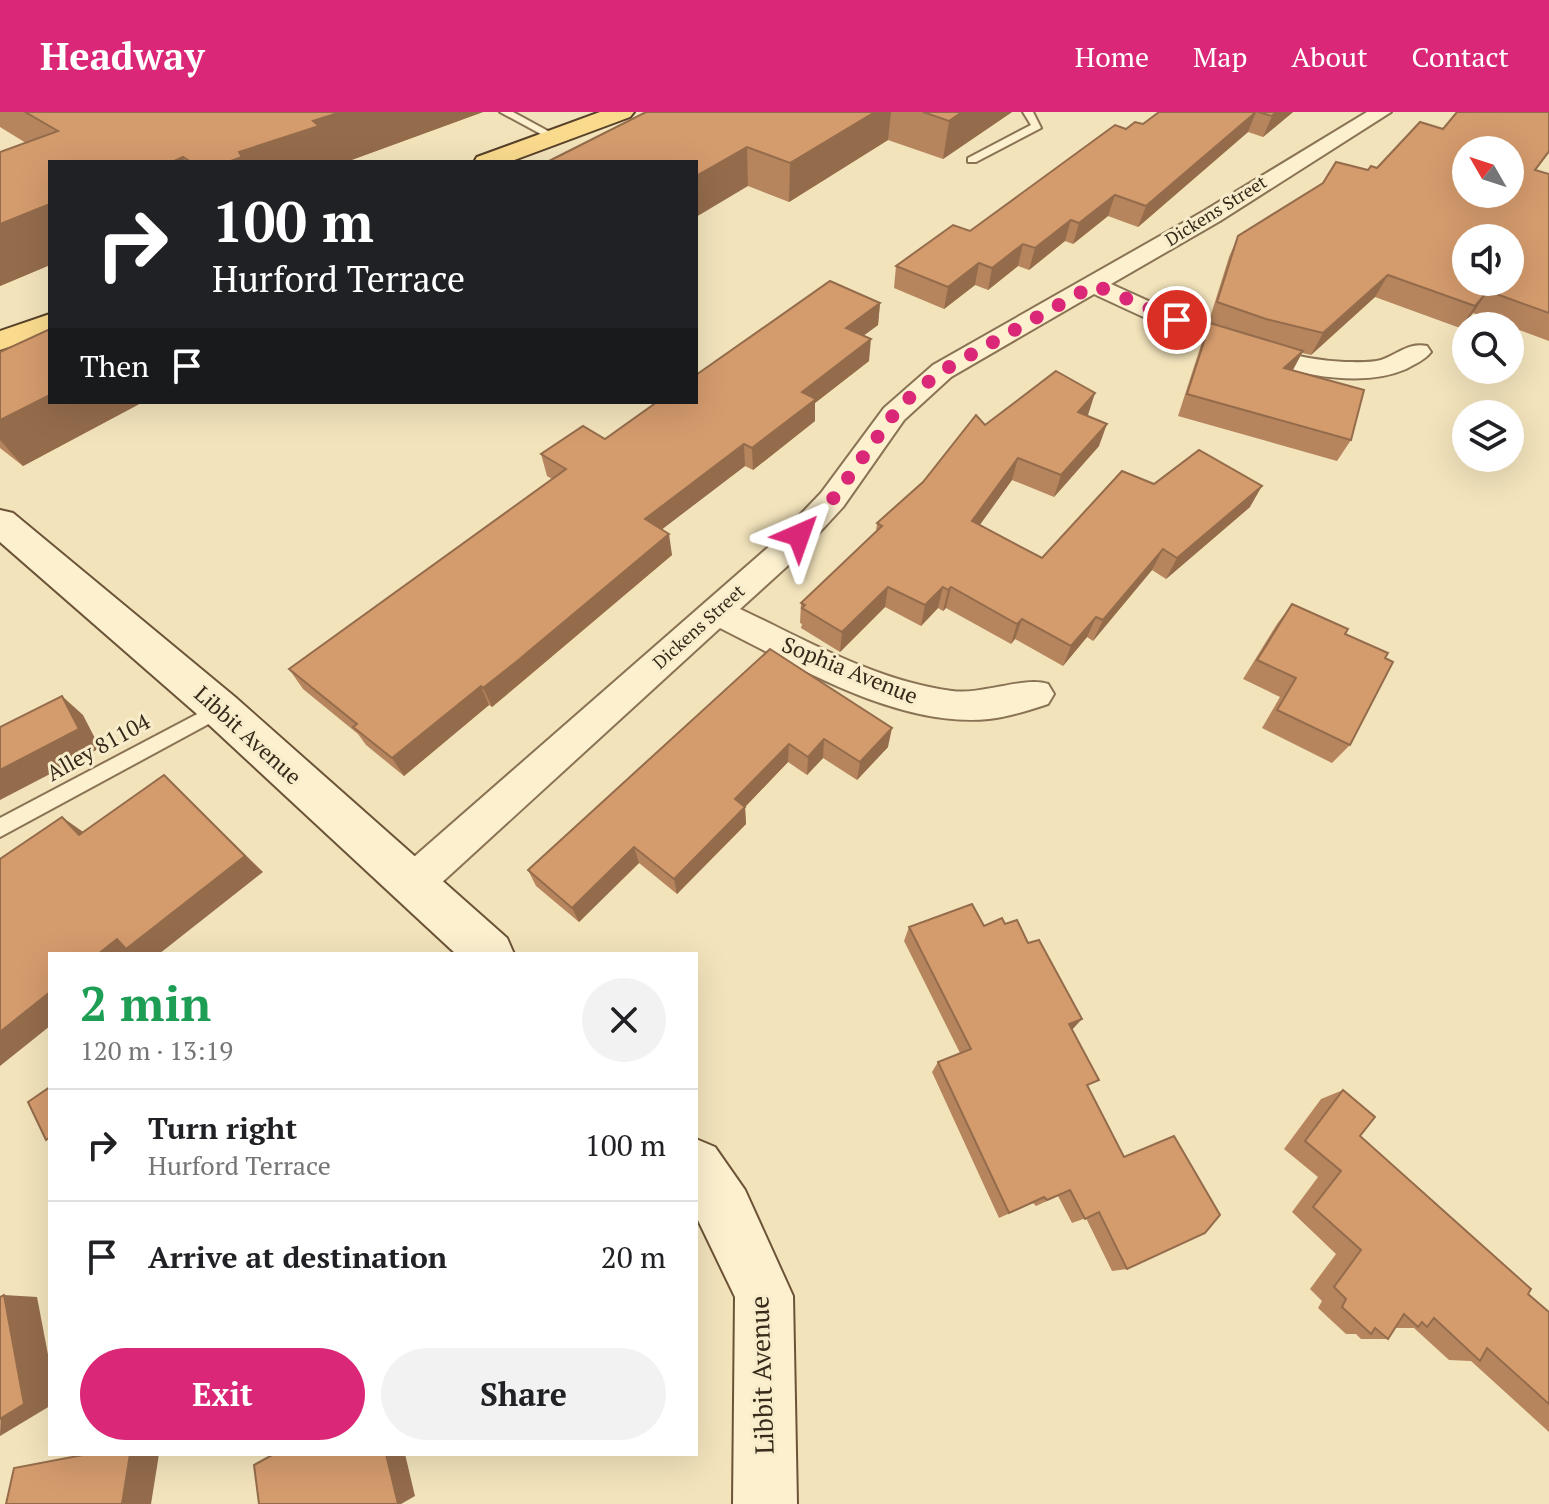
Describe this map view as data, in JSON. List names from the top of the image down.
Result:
{
  "streets": {
    "street": ["Dickens Street", "Sophia Avenue", "Libbit Avenue"],
    "lane": ["Alley 81104"]
  },
  "crossings": [
    ["Dickens Street", "Sophia Avenue"],
    ["Dickens Street", "Libbit Avenue"],
    ["Libbit Avenue", "Alley 81104"]
  ],
  "north": "top left",
  "page": {
    "header": "Headway",
    "nav": [
      "Home",
      "Map",
      "About",
      "Contact"
    ],
    "turn": ["100 m", "Hurford Terrace"],
    "then": "Then",
    "heading": ["2 min", "120 m · 13:19"],
    "list": [
      {
        "name": "Turn right",
        "note": "Hurford Terrace",
        "value": "100 m"
      },
      {
        "name": "Arrive at destination",
        "value": "20 m"
      }
    ],
    "buttons": ["Exit", "Share"]
  }
}
